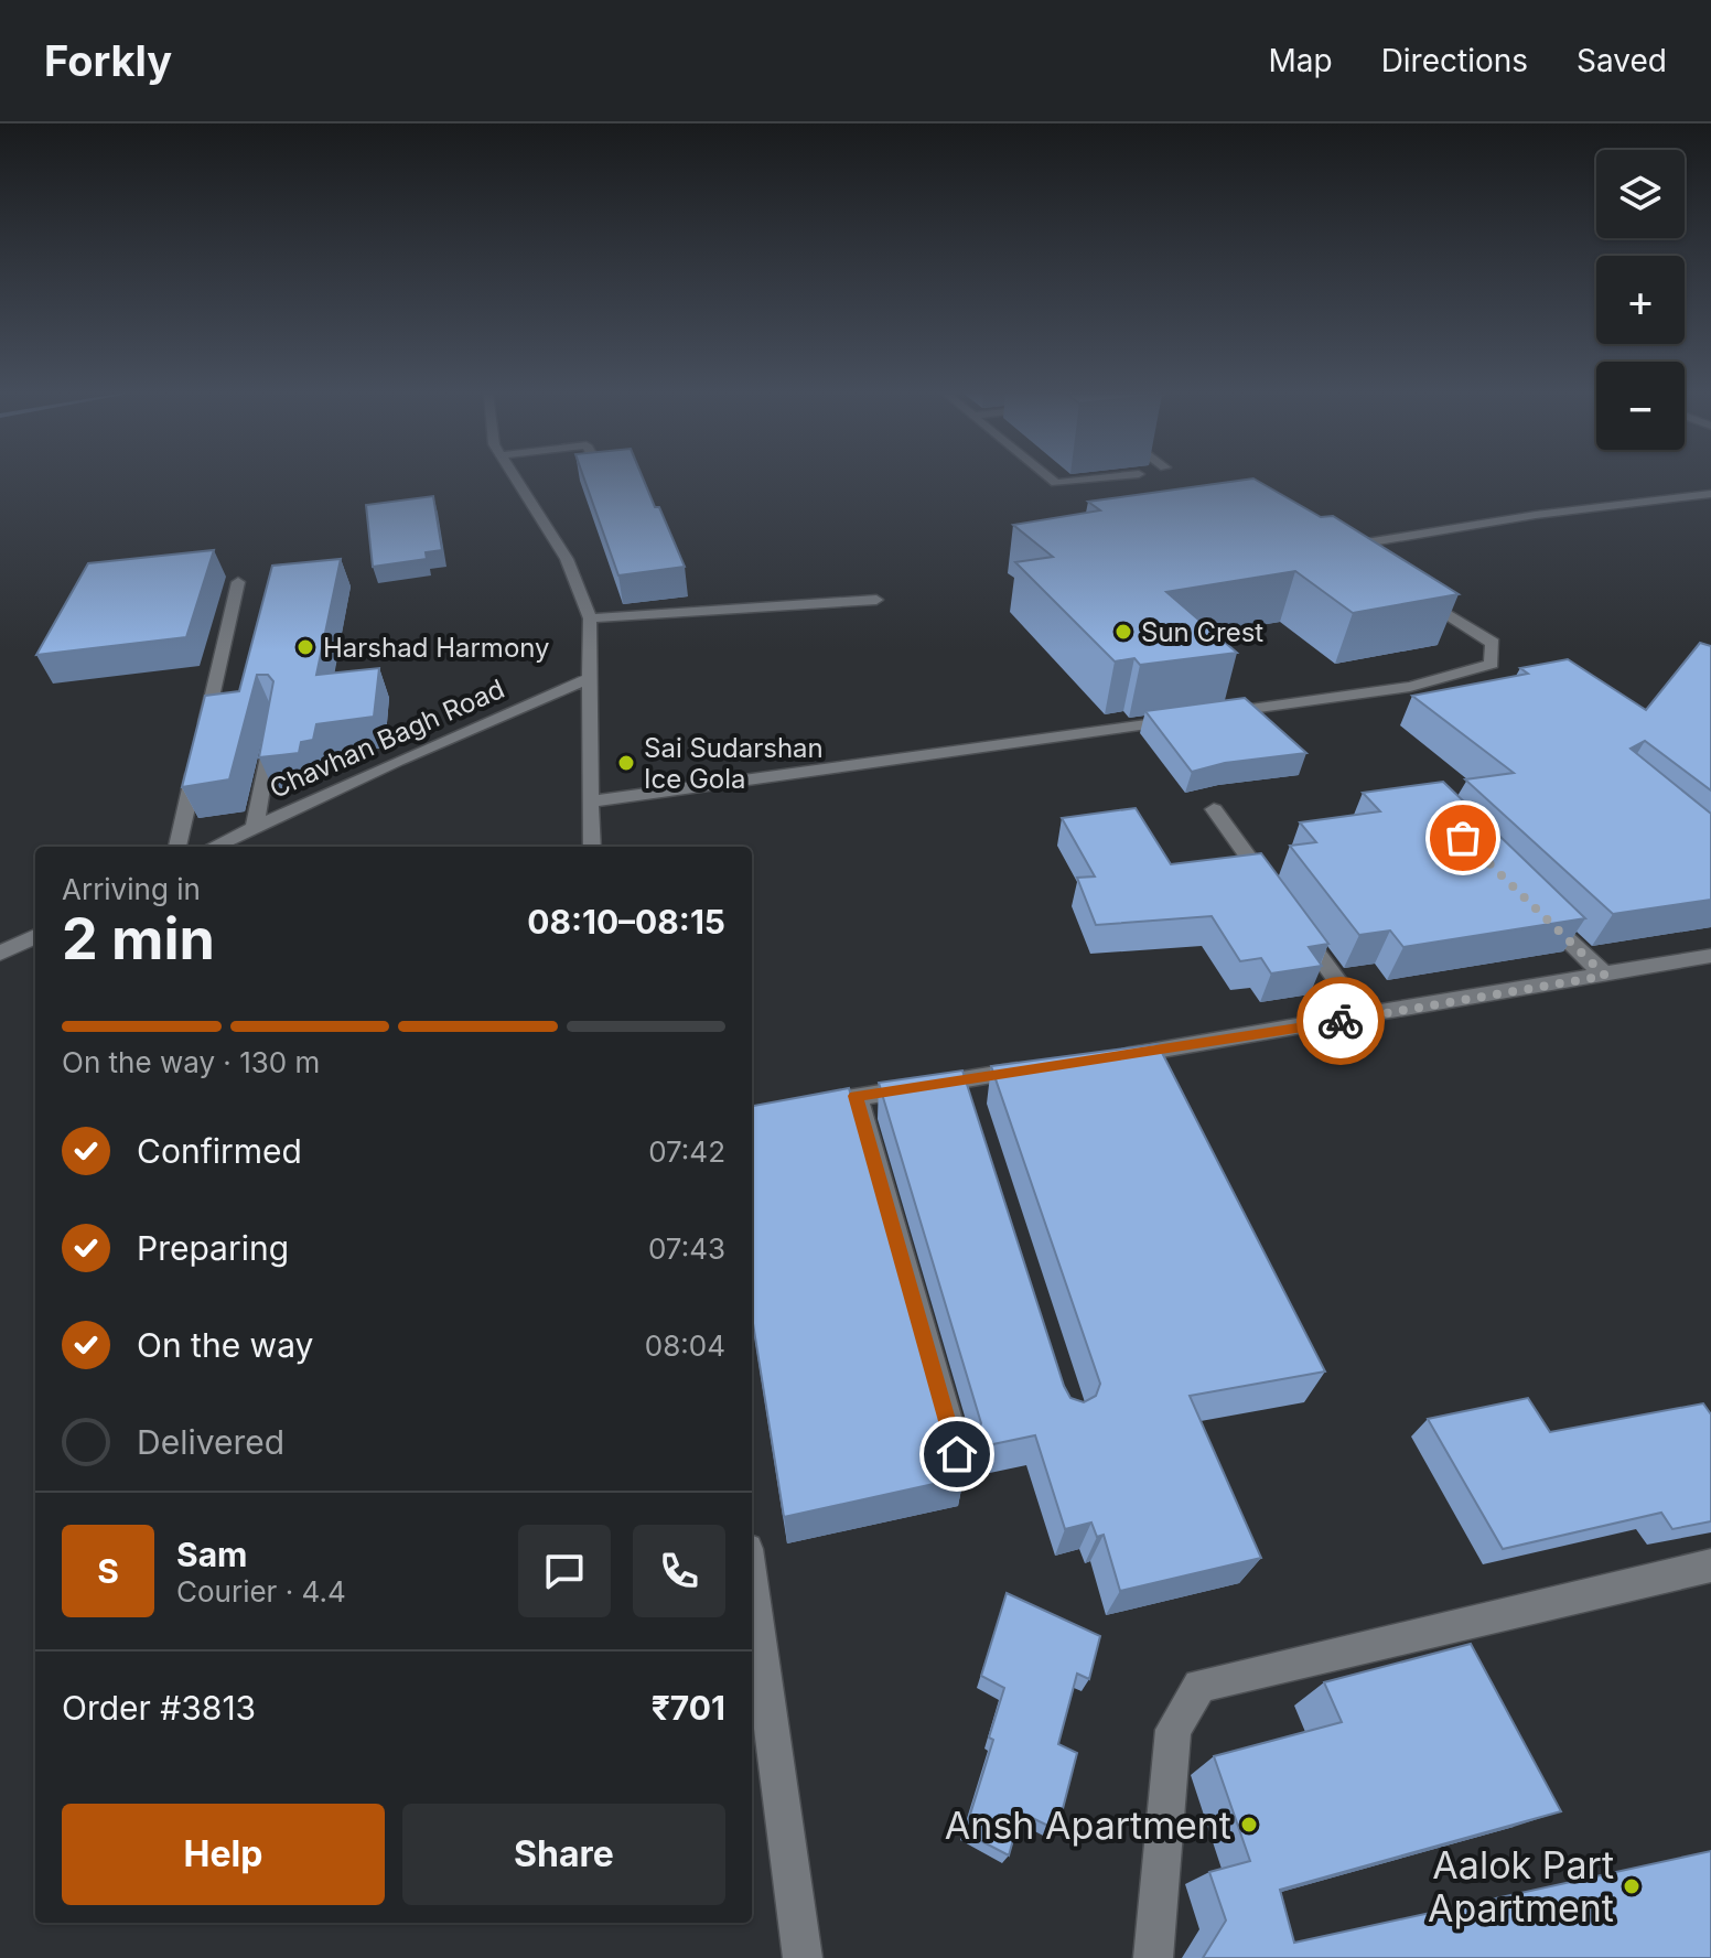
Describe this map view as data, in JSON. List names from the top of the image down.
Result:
{
  "streets": {
    "street": ["Chavhan Bagh Road"]
  },
  "places": [
    "Sun Crest",
    "Harshad Harmony",
    "Sai Sudarshan Ice Gola",
    "Ansh Apartment",
    "Aalok Part Apartment"
  ],
  "page": {
    "header": "Forkly",
    "nav": ["Map", "Directions", "Saved"],
    "map_buttons": ["+", "−"],
    "heading": ["2 min", "Arriving in", "08:10–08:15"],
    "panel": [
      "Sam",
      "Courier · 4.4",
      "Order #3813",
      "₹701"
    ],
    "bar": "On the way · 130 m",
    "list": [
      ["Confirmed", "07:42"],
      ["Preparing", "07:43"],
      ["On the way", "08:04"],
      "Delivered"
    ],
    "round": "S",
    "buttons": ["Help", "Share"]
  }
}
